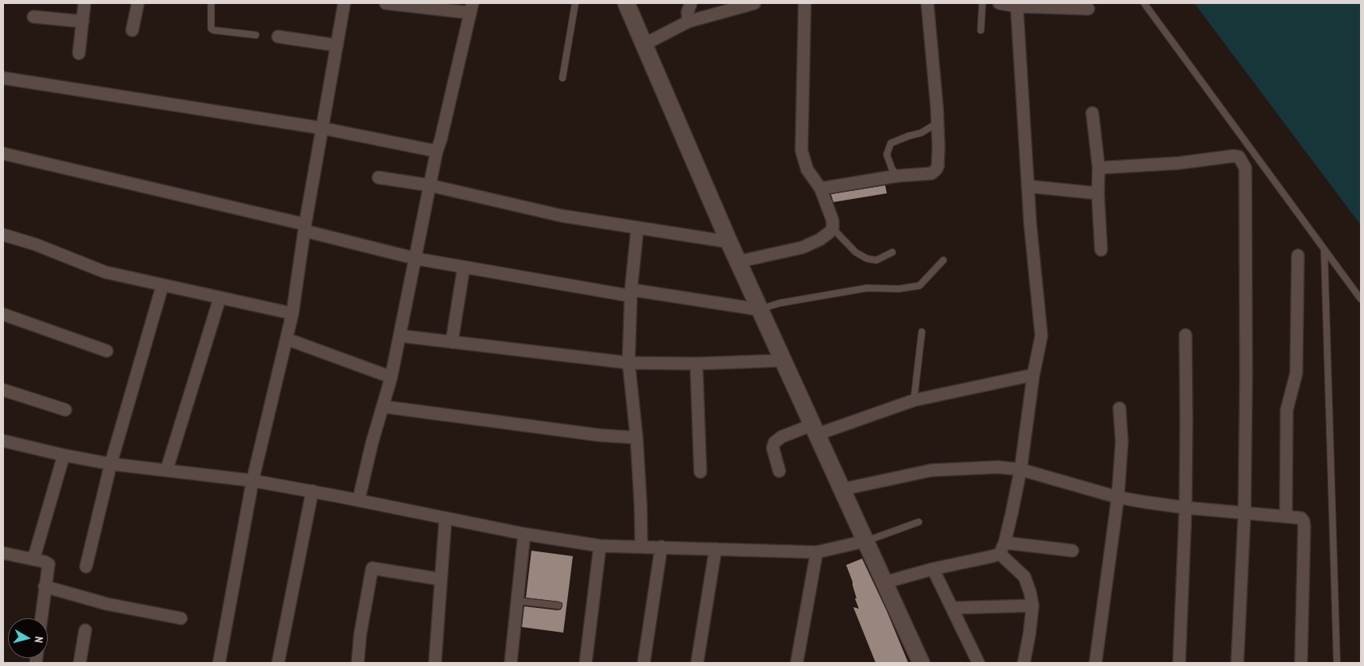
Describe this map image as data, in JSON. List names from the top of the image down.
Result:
{
  "north": "right"
}
